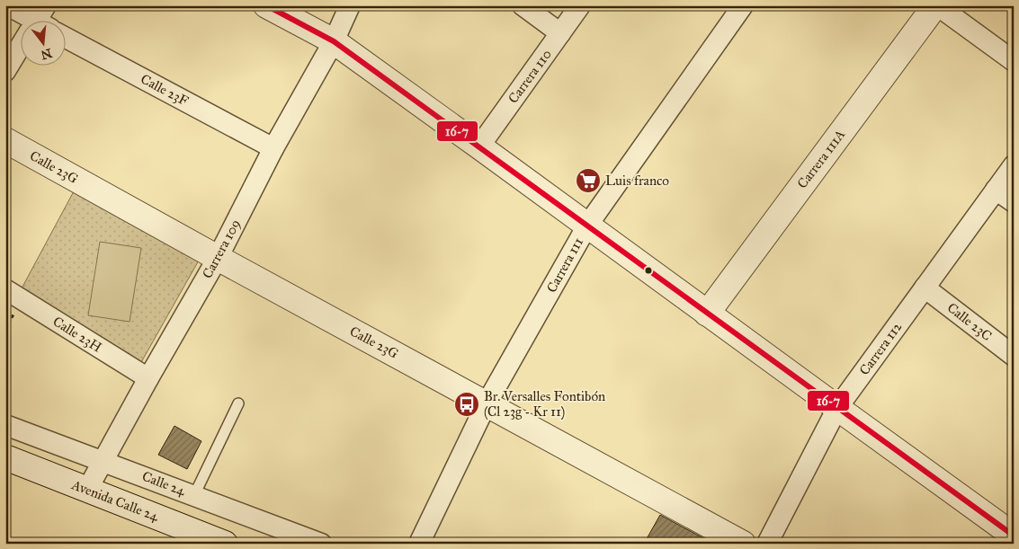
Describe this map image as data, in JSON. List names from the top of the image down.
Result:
{
  "streets": {
    "street": [
      "Carrera 110",
      "Calle 23F",
      "Carrera 111A",
      "Calle 23G",
      "Carrera 109",
      "Carrera 111",
      "Calle 23C",
      "Calle 23H",
      "Carrera 112",
      "Calle 24",
      "Avenida Calle 24"
    ]
  },
  "crossings": [
    ["Calle 23F", "Carrera 109"],
    ["Calle 23G", "Carrera 109"],
    ["Calle 23G", "Carrera 111"],
    ["Carrera 109", "Calle 23H"],
    ["Carrera 109", "Calle 24"],
    ["Carrera 109", "Avenida Calle 24"],
    ["Calle 23C", "Carrera 112"]
  ],
  "places": {
    "supermarket": ["Luis franco"],
    "bus stop": ["Br. Versalles Fontibón (Cl 23g - Kr 11)"]
  },
  "lines": ["transit line 16-7"],
  "north": "bottom"
}
